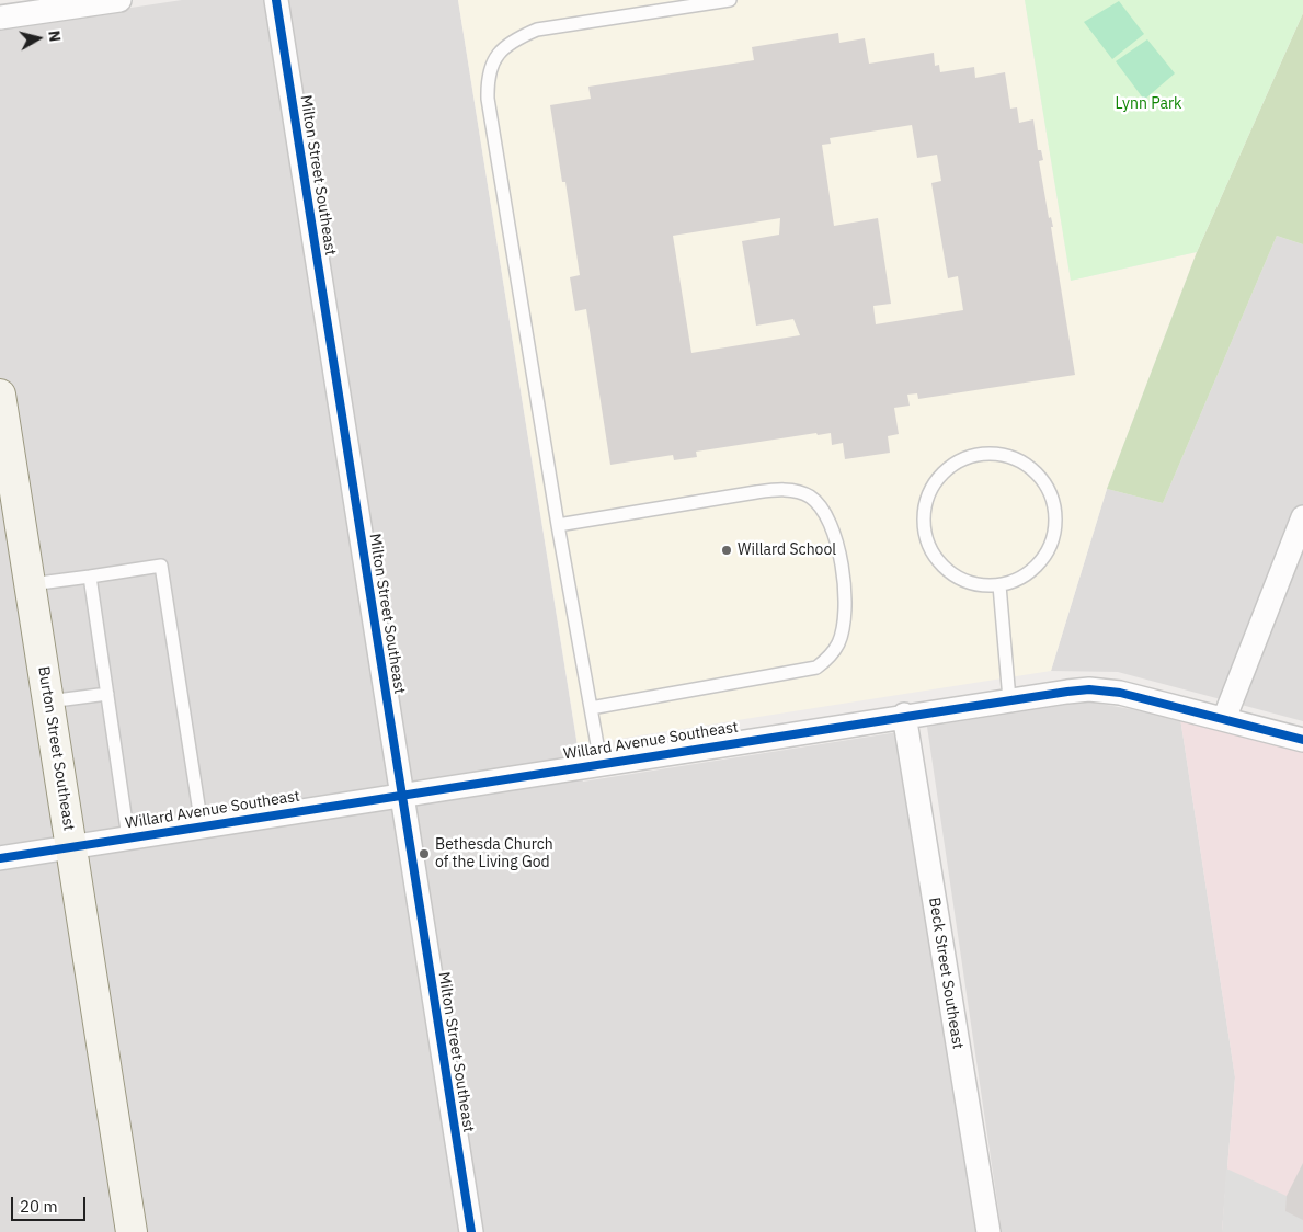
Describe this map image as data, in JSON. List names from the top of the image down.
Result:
{
  "streets": {
    "street": [
      "Milton Street Southeast",
      "Willard Avenue Southeast",
      "Burton Street Southeast",
      "Beck Street Southeast"
    ]
  },
  "crossings": [
    ["Milton Street Southeast", "Willard Avenue Southeast"],
    ["Willard Avenue Southeast", "Burton Street Southeast"],
    ["Willard Avenue Southeast", "Beck Street Southeast"]
  ],
  "parks": ["Lynn Park"],
  "places": ["Willard School", "Bethesda Church of the Living God"],
  "scale_bar": "20 m",
  "north": "right"
}
